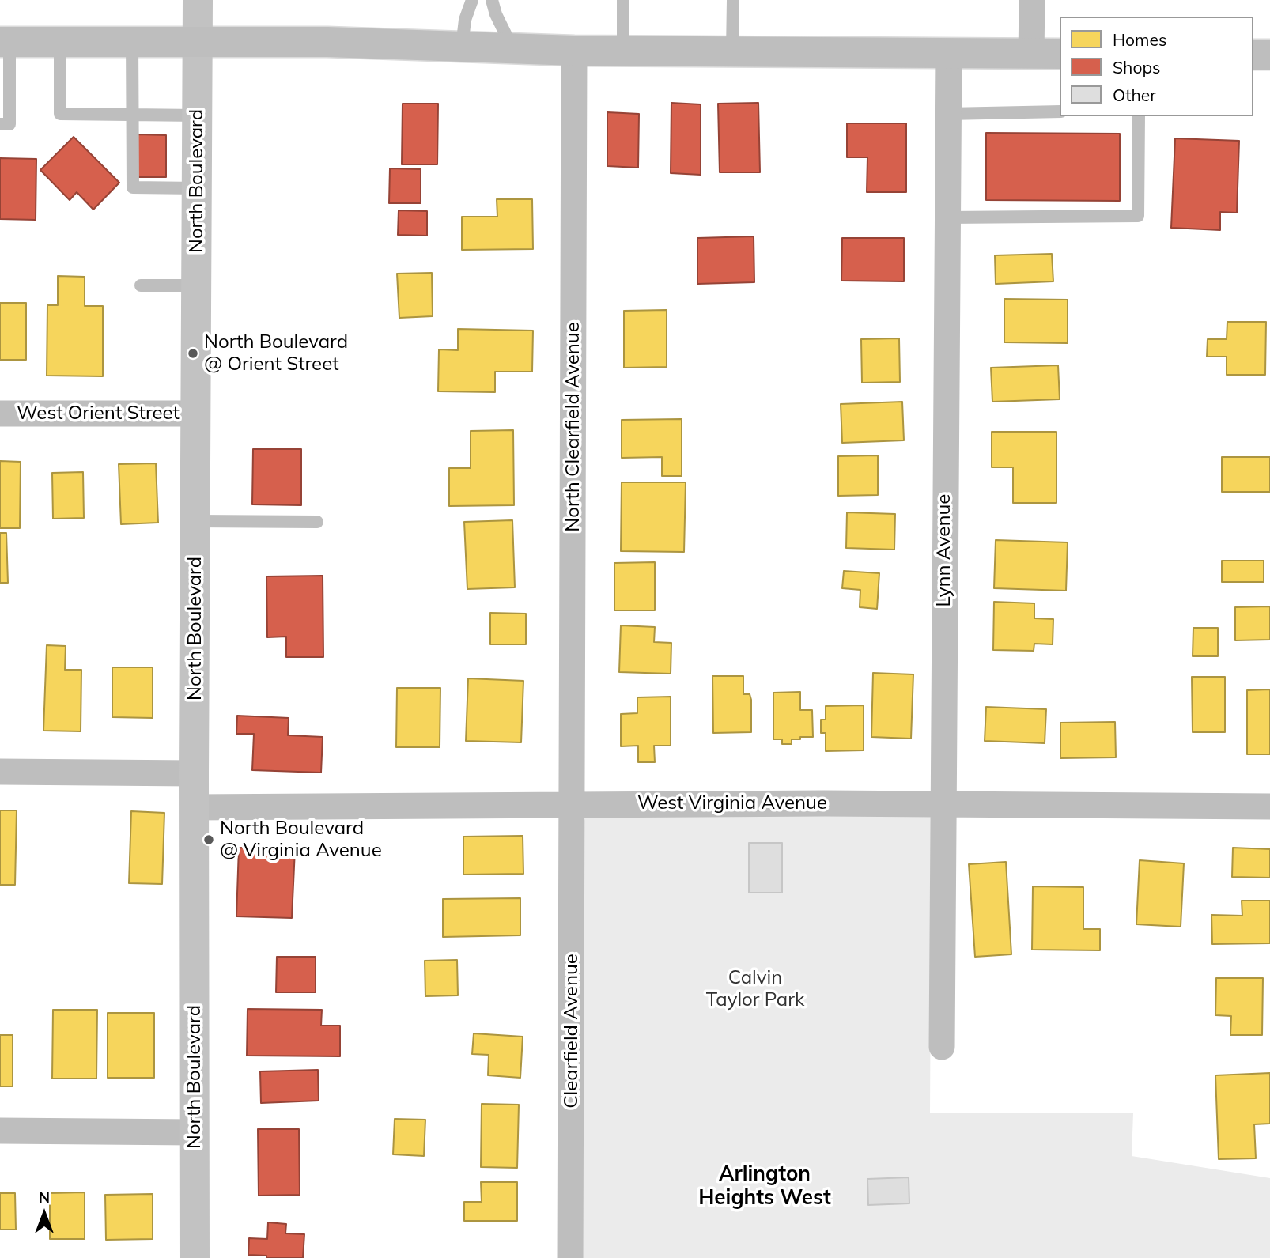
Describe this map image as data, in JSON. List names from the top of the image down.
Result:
{
  "streets": {
    "street": [
      "North Boulevard",
      "West Orient Street",
      "North Clearfield Avenue",
      "Lynn Avenue",
      "West Virginia Avenue",
      "Clearfield Avenue"
    ]
  },
  "crossings": [
    ["North Boulevard", "West Orient Street"],
    ["North Boulevard", "West Virginia Avenue"],
    ["North Clearfield Avenue", "West Virginia Avenue"],
    ["North Clearfield Avenue", "Clearfield Avenue"],
    ["Lynn Avenue", "West Virginia Avenue"],
    ["West Virginia Avenue", "Clearfield Avenue"]
  ],
  "districts": ["Arlington Heights West"],
  "parks": ["Calvin Taylor Park"],
  "places": ["North Boulevard @ Orient Street", "North Boulevard @ Virginia Avenue"],
  "legend": ["Homes", "Shops", "Other"],
  "north": "top"
}
